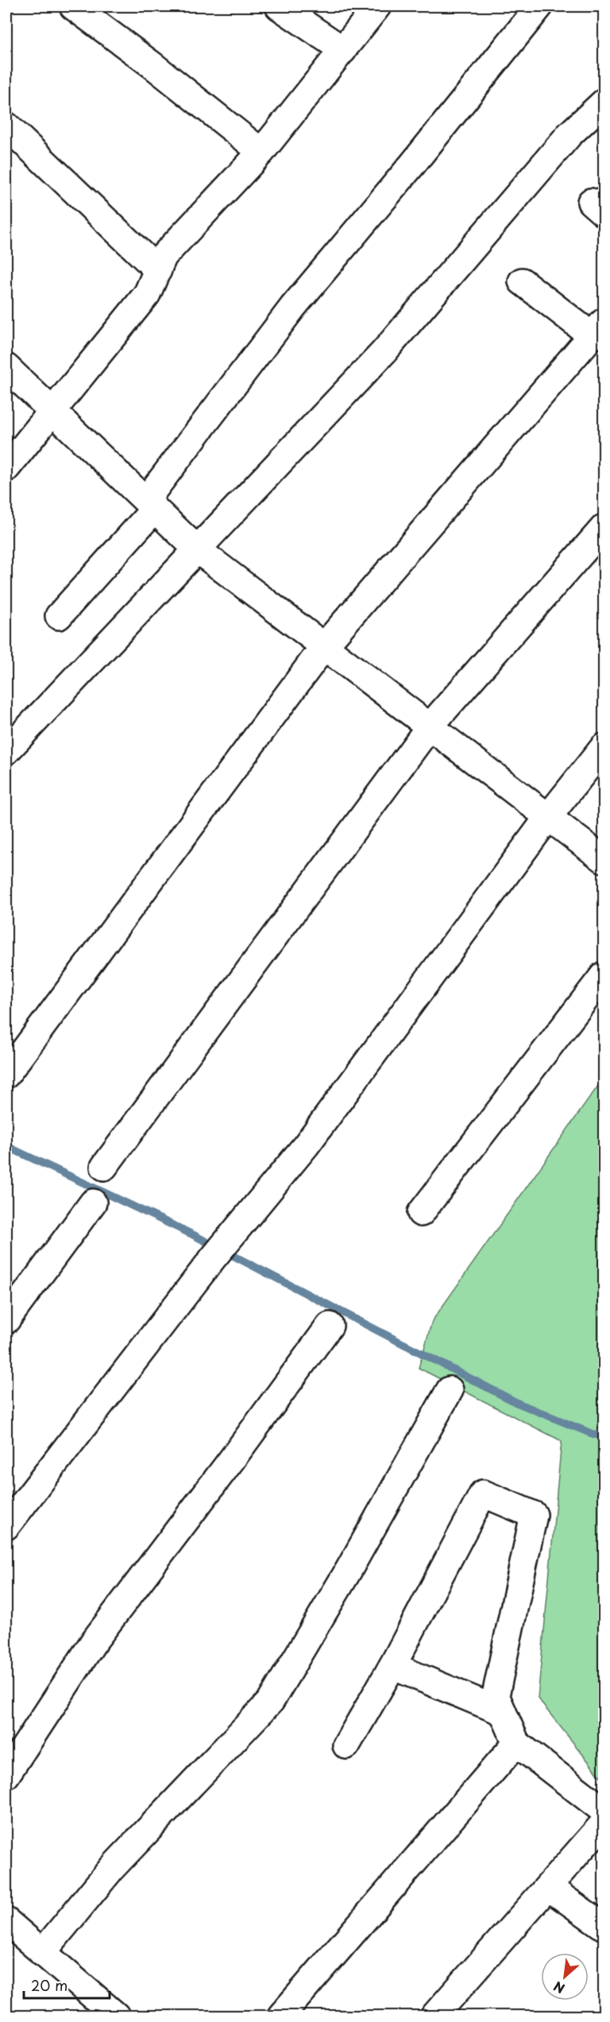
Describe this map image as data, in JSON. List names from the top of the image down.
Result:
{
  "scale_bar": "20 m",
  "north": "bottom left"
}
